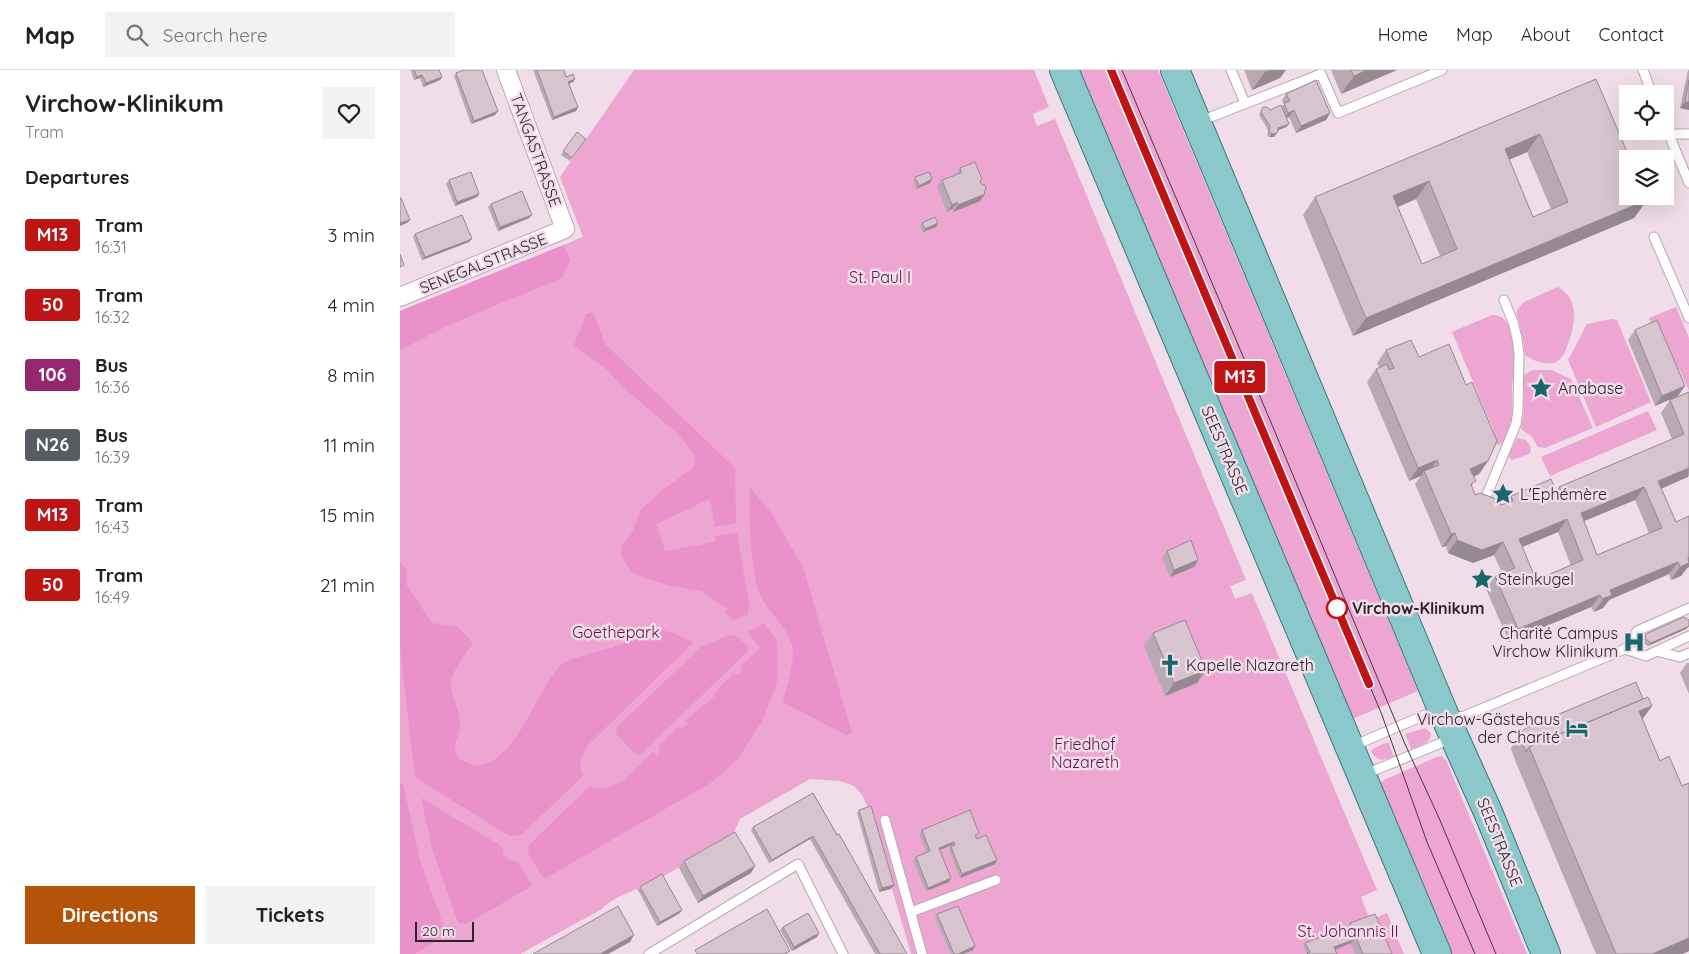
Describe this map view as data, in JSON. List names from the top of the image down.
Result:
{
  "streets": {
    "main road": ["SEESTRASSE"],
    "street": ["TANGASTRASSE", "SENEGALSTRASSE"]
  },
  "crossings": [
    ["TANGASTRASSE", "SENEGALSTRASSE"]
  ],
  "parks": [
    "St. Paul I",
    "Goethepark",
    "Friedhof Nazareth",
    "St. Johannis II"
  ],
  "places": {
    "place": ["Anabase", "L'Ephémère", "Steinkugel"],
    "other": ["Virchow-Klinikum"],
    "hospital": ["Charité Campus Virchow Klinikum"],
    "church": ["Kapelle Nazareth"],
    "hotel": ["Virchow-Gästehaus der Charité"]
  },
  "lines": ["tram line M13"],
  "scale_bar": "20 m",
  "page": {
    "header": "Map",
    "search": "Search here",
    "nav": [
      "Home",
      "Map",
      "About",
      "Contact"
    ],
    "heading": [
      ["Virchow-Klinikum", "Tram"],
      "Departures"
    ],
    "on_map": "M13",
    "list": [
      {
        "mark": "M13",
        "name": "Tram",
        "note": "16:31",
        "value": "3 min"
      },
      {
        "mark": "50",
        "name": "Tram",
        "note": "16:32",
        "value": "4 min"
      },
      {
        "mark": "106",
        "name": "Bus",
        "note": "16:36",
        "value": "8 min"
      },
      {
        "mark": "N26",
        "name": "Bus",
        "note": "16:39",
        "value": "11 min"
      },
      {
        "mark": "M13",
        "name": "Tram",
        "note": "16:43",
        "value": "15 min"
      },
      {
        "mark": "50",
        "name": "Tram",
        "note": "16:49",
        "value": "21 min"
      }
    ],
    "buttons": ["Directions", "Tickets"],
    "scale": "20 m"
  }
}
